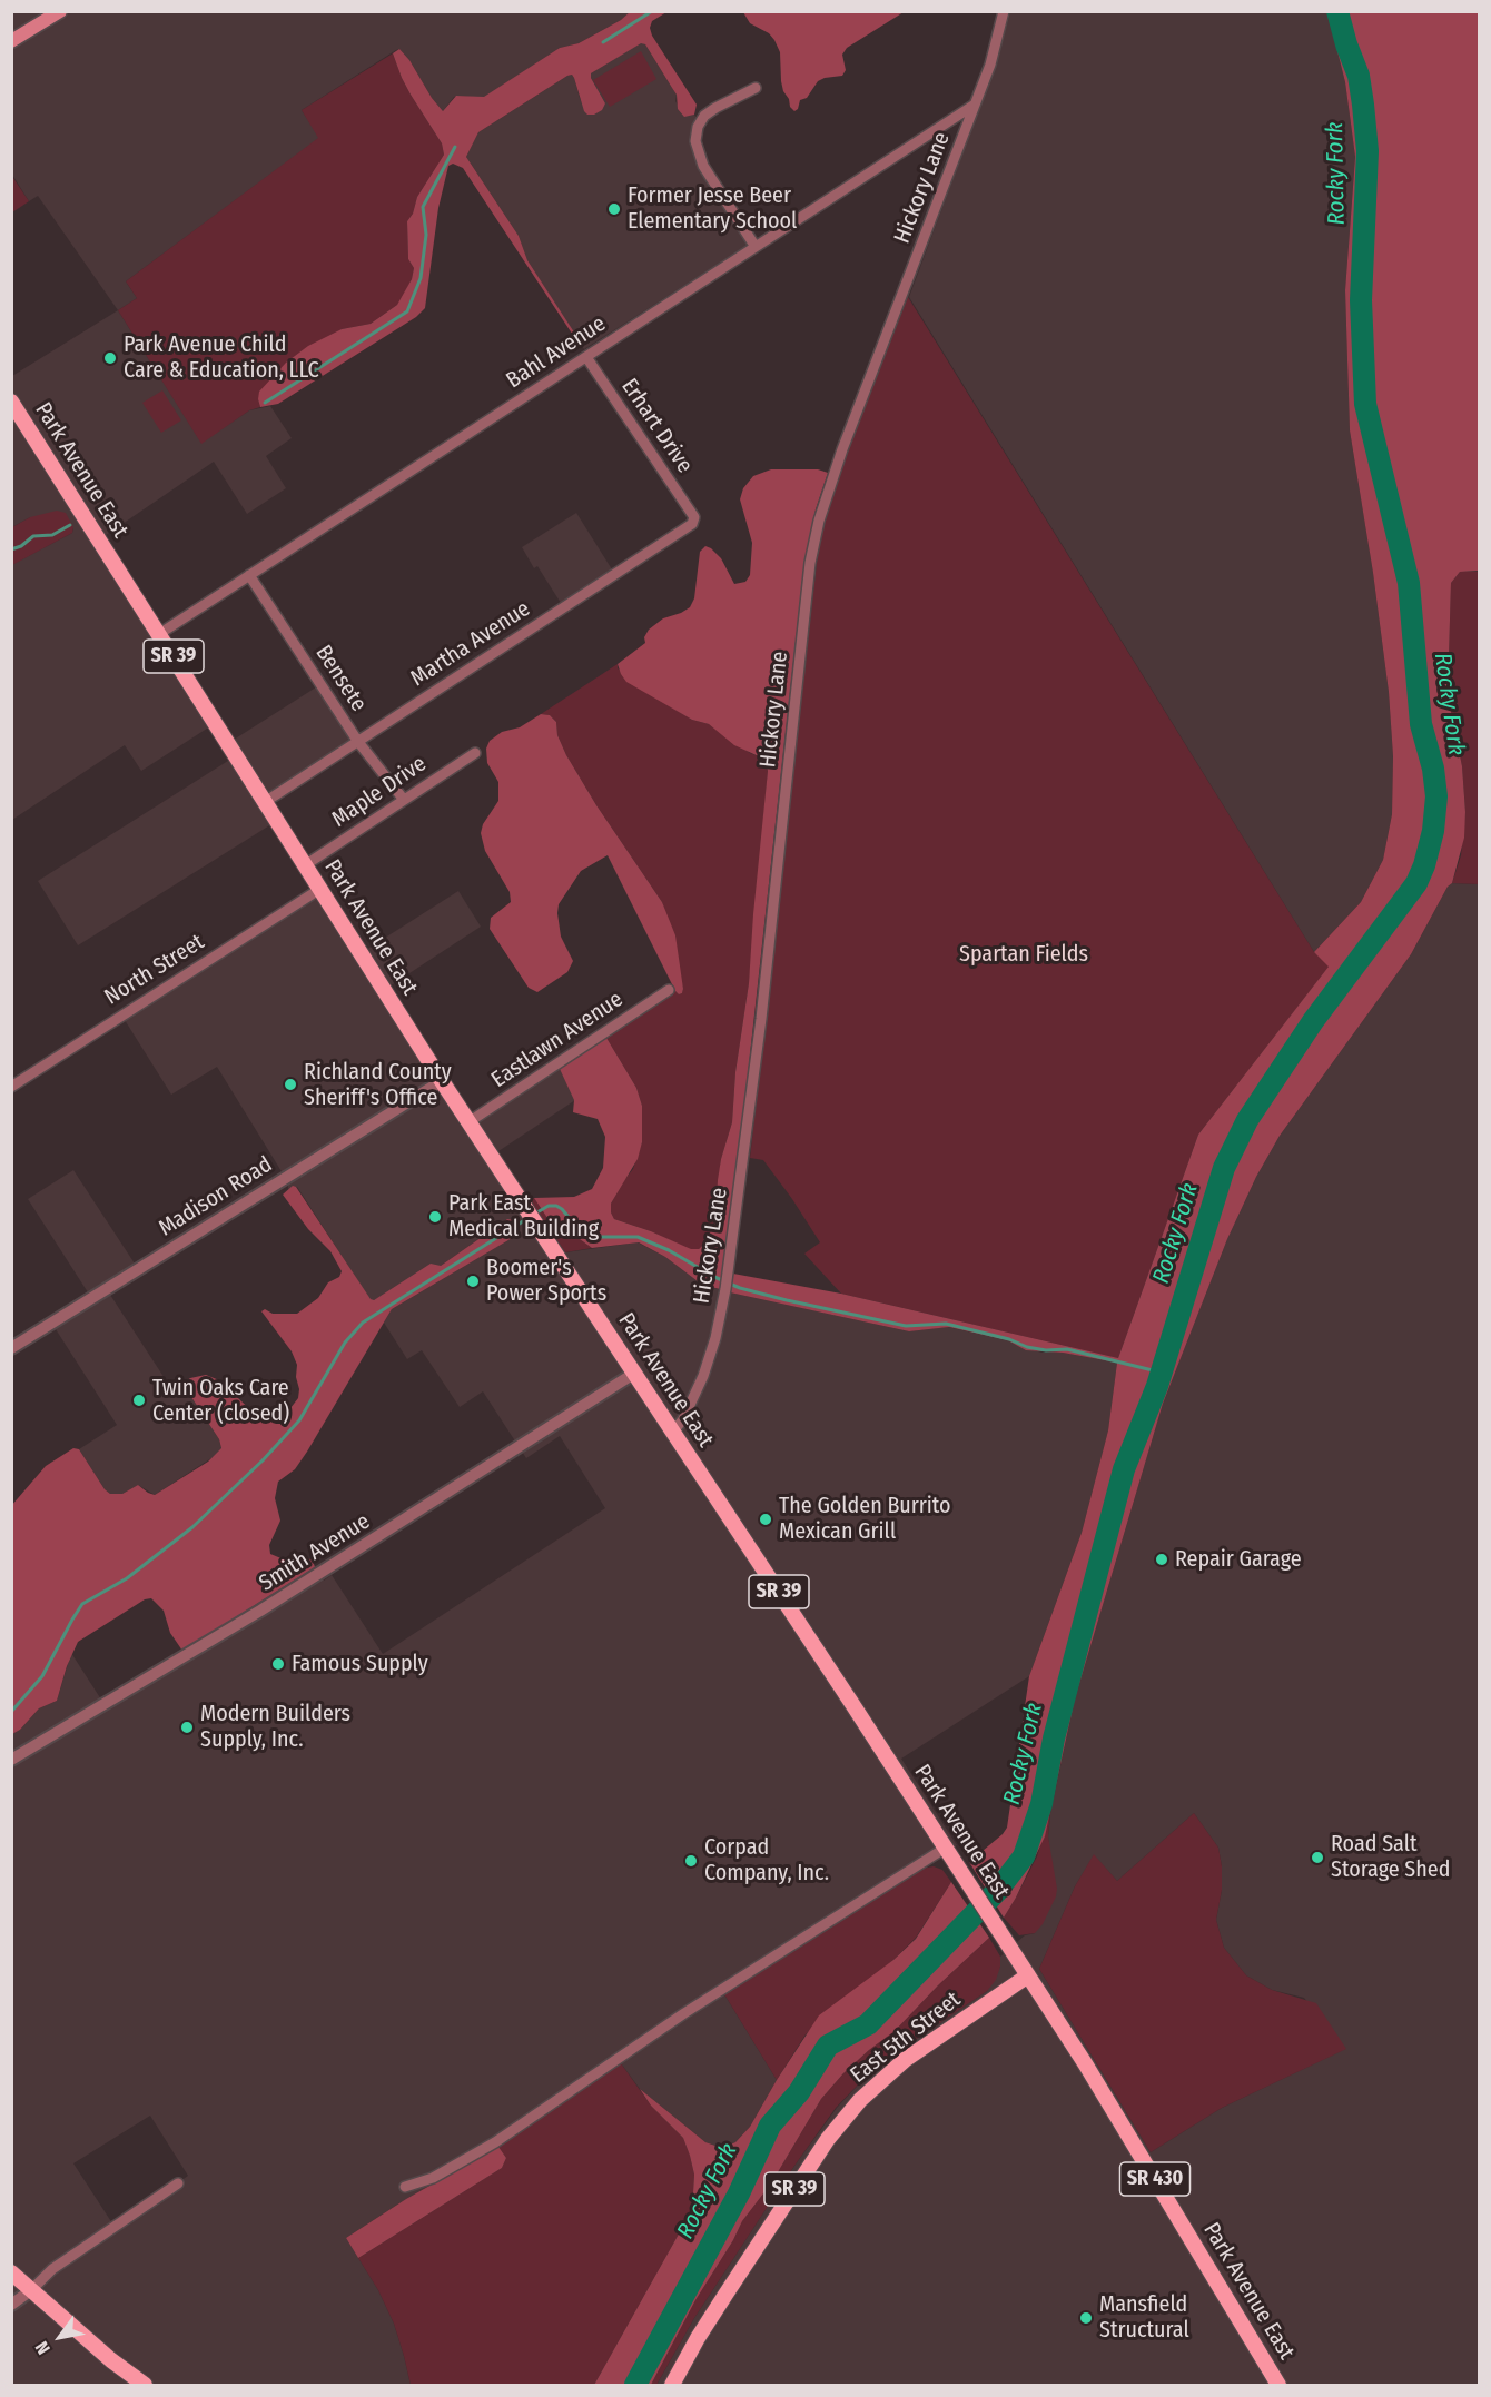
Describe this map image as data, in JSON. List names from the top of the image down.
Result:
{
  "streets": {
    "main road": [
      "Park Avenue East",
      "SR 39",
      "East 5th Street",
      "SR 430"
    ],
    "street": [
      "Hickory Lane",
      "Bahl Avenue",
      "Erhart Drive",
      "Martha Avenue",
      "Bensete",
      "Maple Drive",
      "North Street",
      "Eastlawn Avenue",
      "Madison Road",
      "Smith Avenue"
    ]
  },
  "crossings": [
    ["Hickory Lane", "Bahl Avenue"],
    ["Hickory Lane", "Park Avenue East"],
    ["Bahl Avenue", "Erhart Drive"],
    ["Bahl Avenue", "Park Avenue East"],
    ["Bahl Avenue", "Bensete"],
    ["Erhart Drive", "Martha Avenue"],
    ["Park Avenue East", "Martha Avenue"],
    ["Park Avenue East", "Maple Drive"],
    ["Park Avenue East", "North Street"],
    ["Park Avenue East", "Eastlawn Avenue"],
    ["Park Avenue East", "Madison Road"],
    ["Park Avenue East", "Smith Avenue"],
    ["Park Avenue East", "East 5th Street"],
    ["Martha Avenue", "Bensete"],
    ["Bensete", "Maple Drive"]
  ],
  "water": ["Rocky Fork"],
  "parks": ["Spartan Fields"],
  "places": [
    "Former Jesse Beer Elementary School",
    "Park Avenue Child Care & Education, LLC",
    "Richland County Sheriff's Office",
    "Park East Medical Building",
    "Boomer's Power Sports",
    "Twin Oaks Care Center (closed)",
    "The Golden Burrito Mexican Grill",
    "Repair Garage",
    "Famous Supply",
    "Modern Builders Supply, Inc.",
    "Road Salt Storage Shed",
    "Corpad Company, Inc.",
    "Mansfield Structural"
  ],
  "north": "bottom left"
}
